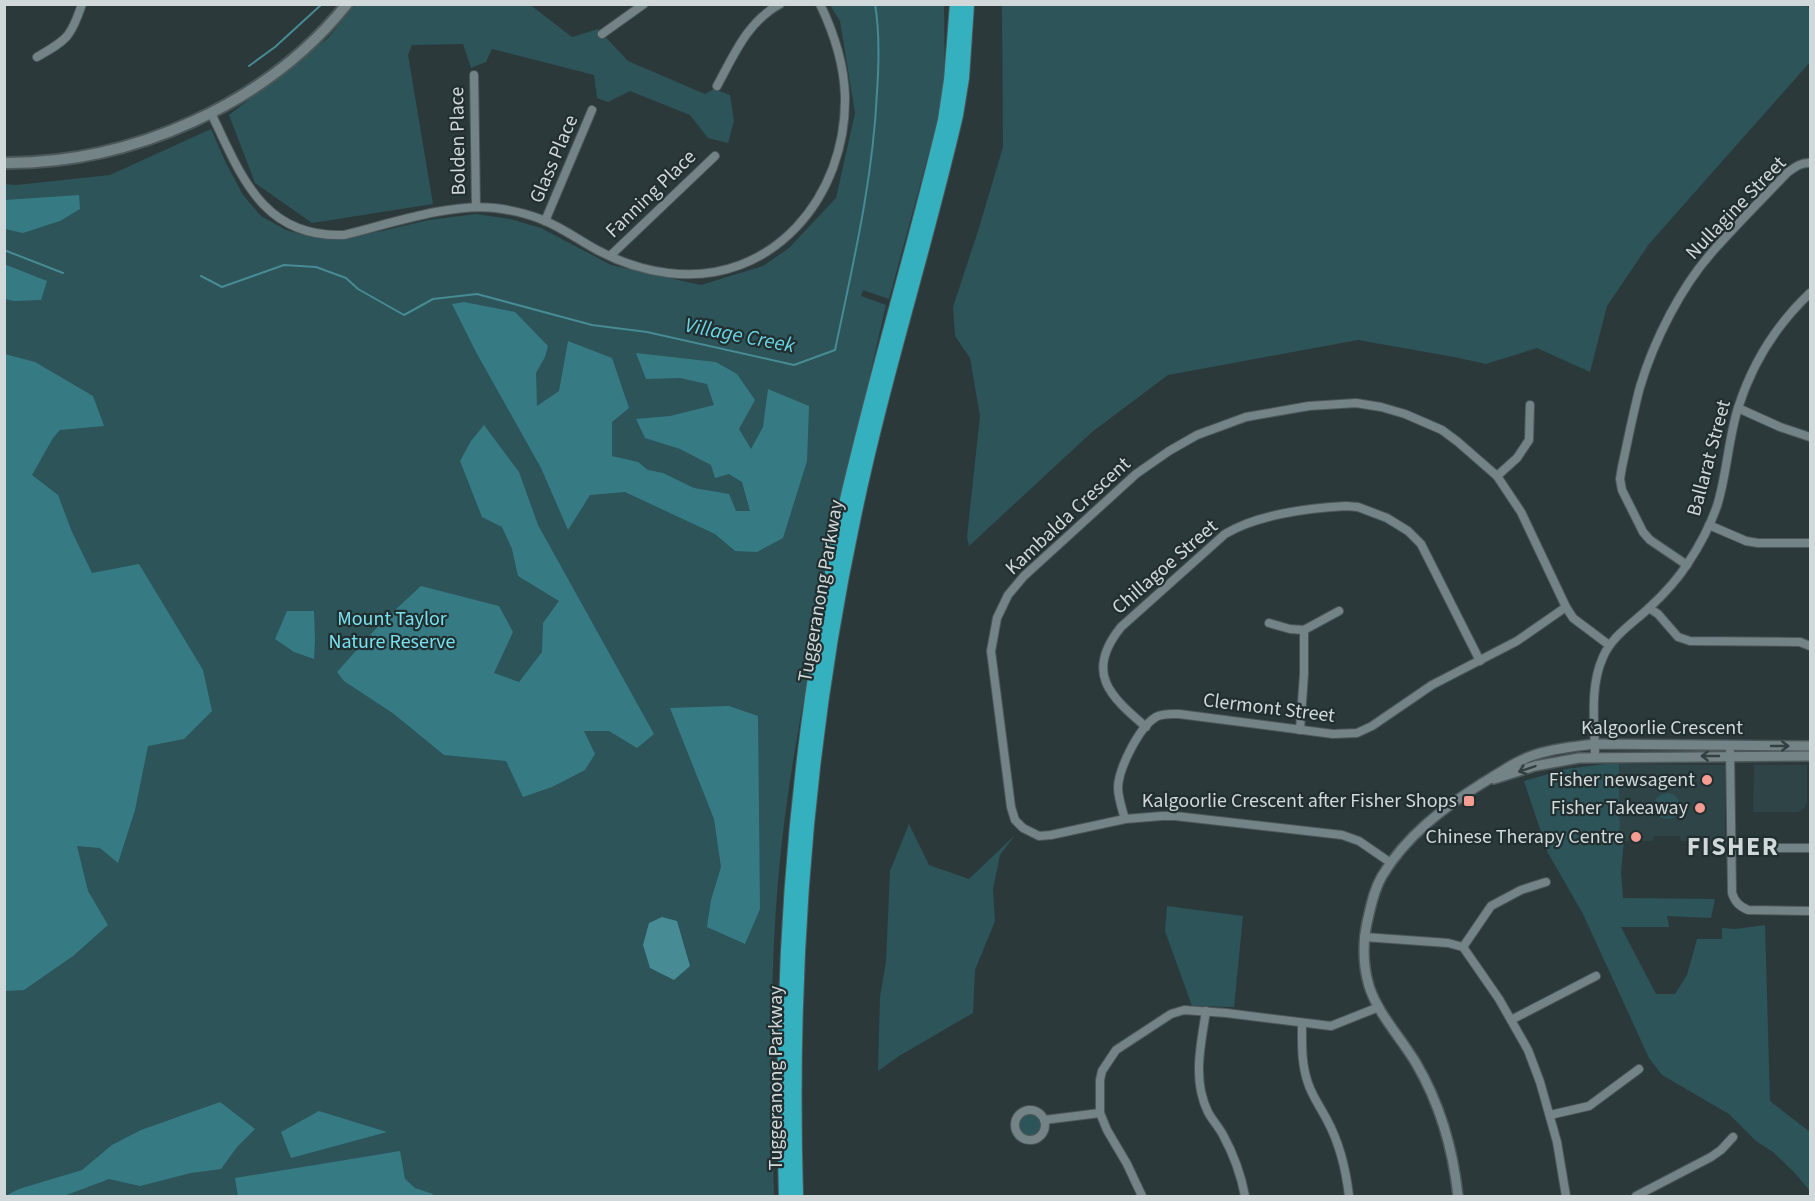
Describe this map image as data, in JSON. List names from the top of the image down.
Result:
{
  "streets": {
    "highway": ["Tuggeranong Parkway"],
    "street": [
      "Bolden Place",
      "Glass Place",
      "Fanning Place",
      "Nullagine Street",
      "Ballarat Street",
      "Kambalda Crescent",
      "Chillagoe Street",
      "Clermont Street",
      "Kalgoorlie Crescent"
    ]
  },
  "crossings": [
    ["Nullagine Street", "Ballarat Street"],
    ["Ballarat Street", "Kambalda Crescent"],
    ["Ballarat Street", "Kalgoorlie Crescent"],
    ["Kambalda Crescent", "Clermont Street"],
    ["Kambalda Crescent", "Kalgoorlie Crescent"],
    ["Chillagoe Street", "Clermont Street"]
  ],
  "districts": ["FISHER"],
  "water": ["Village Creek"],
  "parks": ["Mount Taylor Nature Reserve"],
  "places": {
    "other": ["Fisher newsagent", "Fisher Takeaway", "Chinese Therapy Centre"],
    "transit": ["Kalgoorlie Crescent after Fisher Shops"]
  }
}
